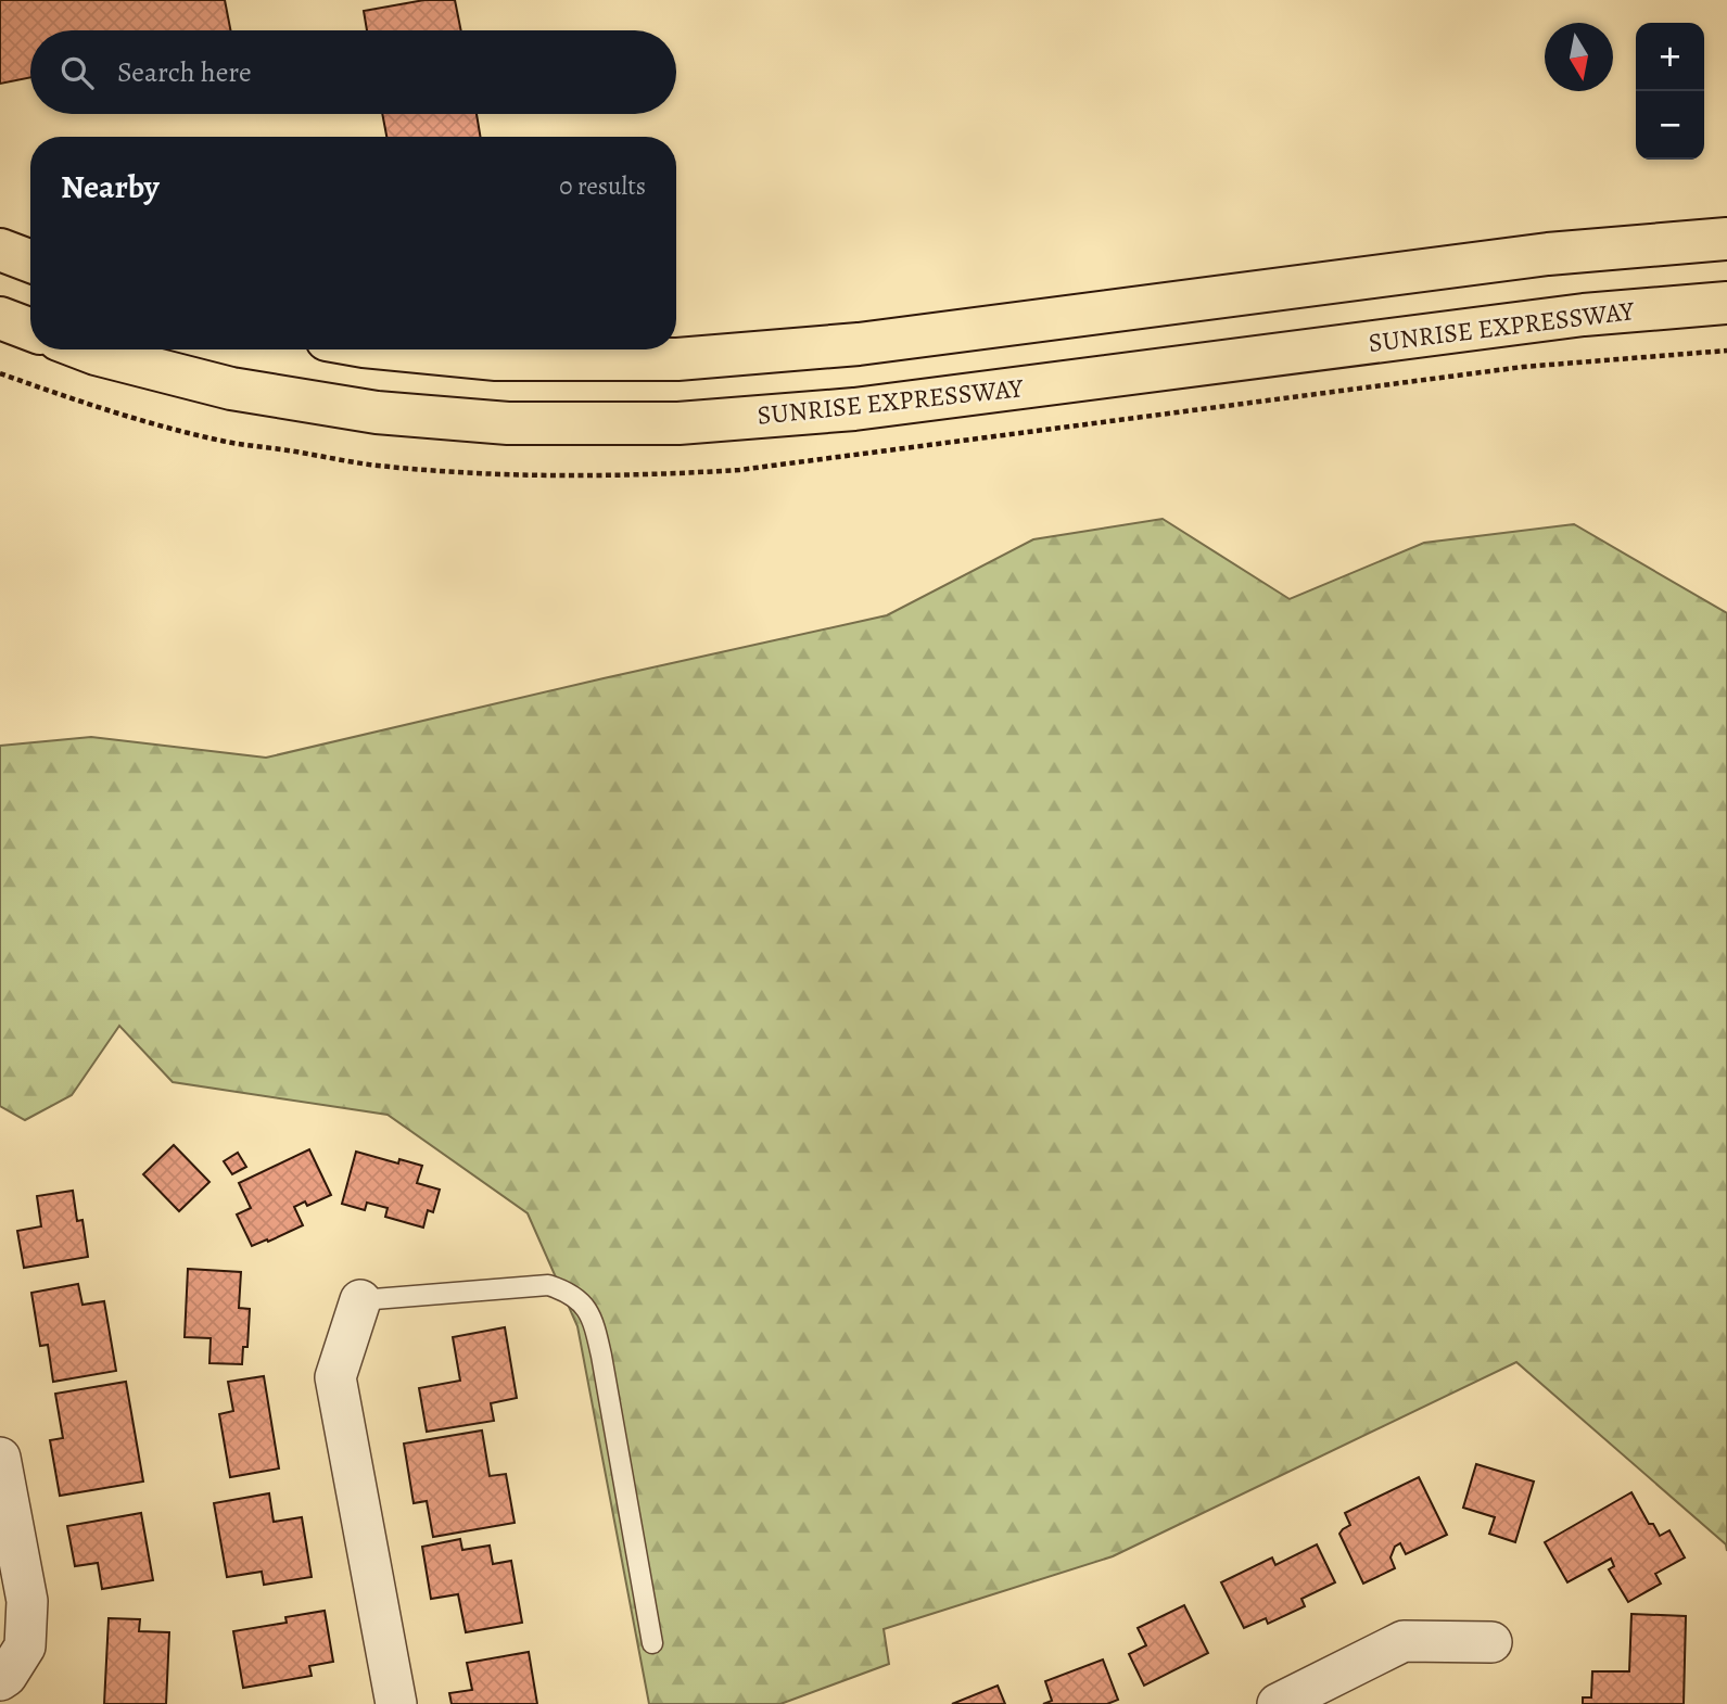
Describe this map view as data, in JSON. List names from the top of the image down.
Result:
{
  "streets": {
    "highway": ["SUNRISE EXPRESSWAY"]
  },
  "north": "bottom",
  "page": {
    "map_buttons": ["+", "−"],
    "search": "Search here",
    "heading": ["Nearby", "0 results"]
  }
}
